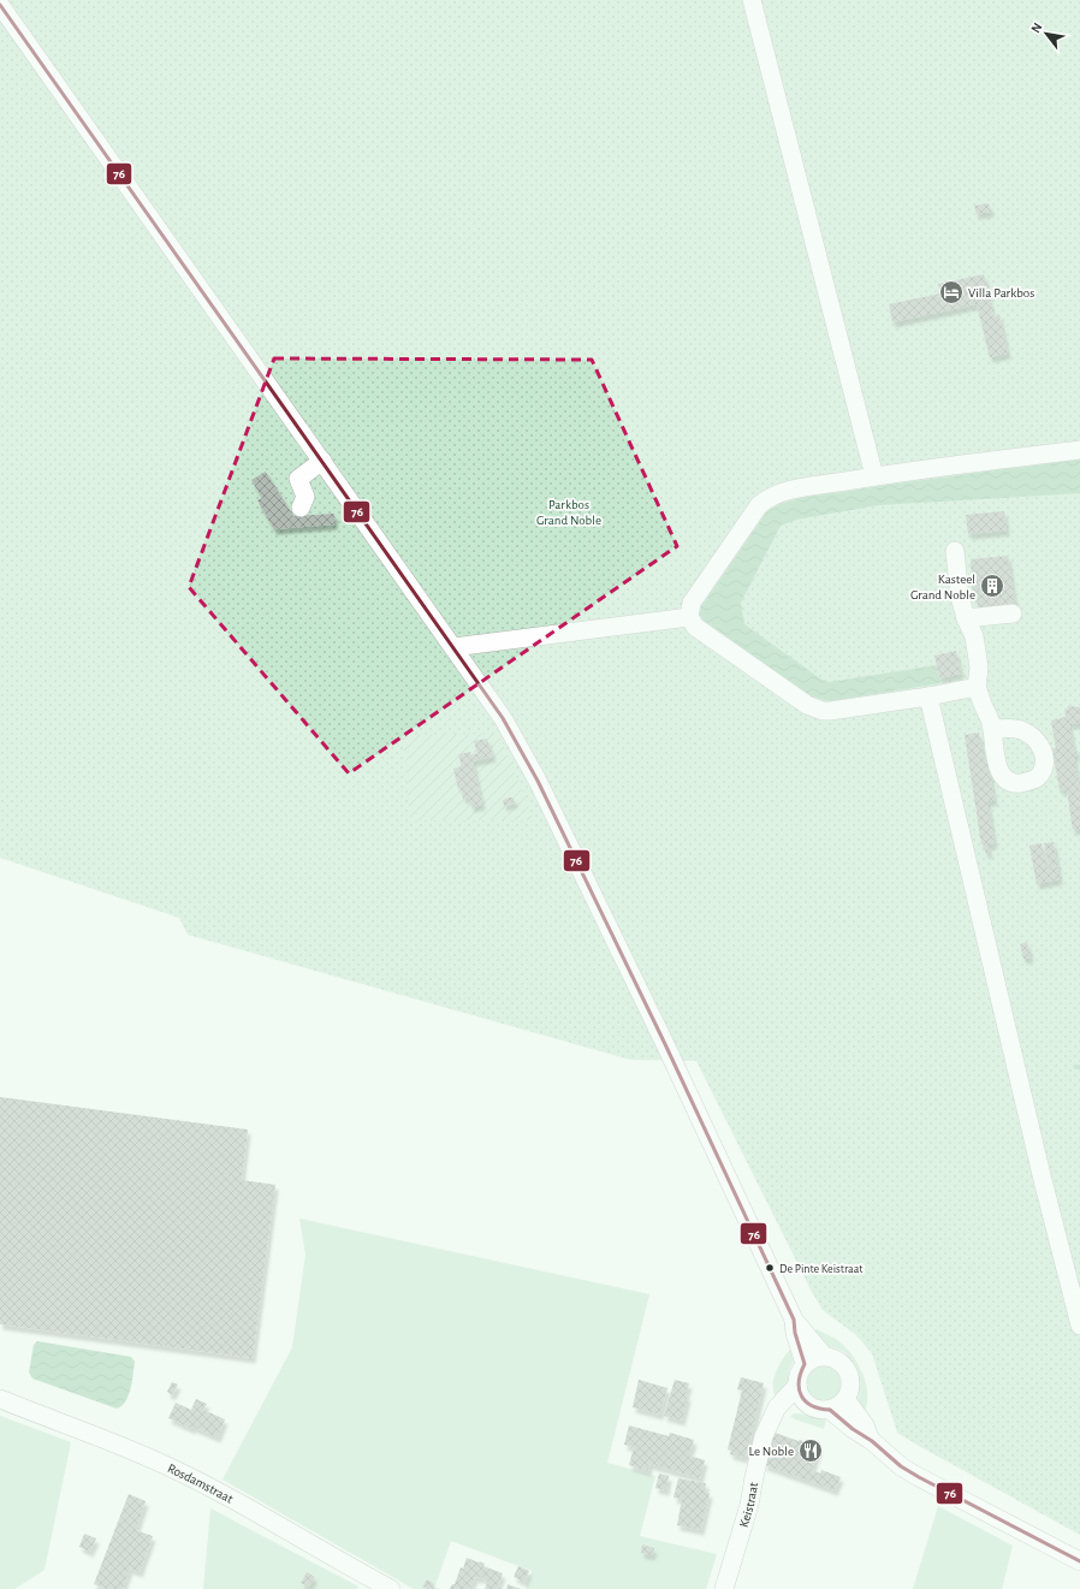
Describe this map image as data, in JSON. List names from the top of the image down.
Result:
{
  "streets": {
    "street": ["Rosdamstraat", "Keistraat"]
  },
  "parks": ["Parkbos Grand Noble"],
  "places": {
    "hotel": ["Villa Parkbos"],
    "building": ["Kasteel Grand Noble"],
    "other": ["De Pinte Keistraat"],
    "restaurant": ["Le Noble"]
  },
  "lines": ["transit line 76"],
  "north": "top left"
}
